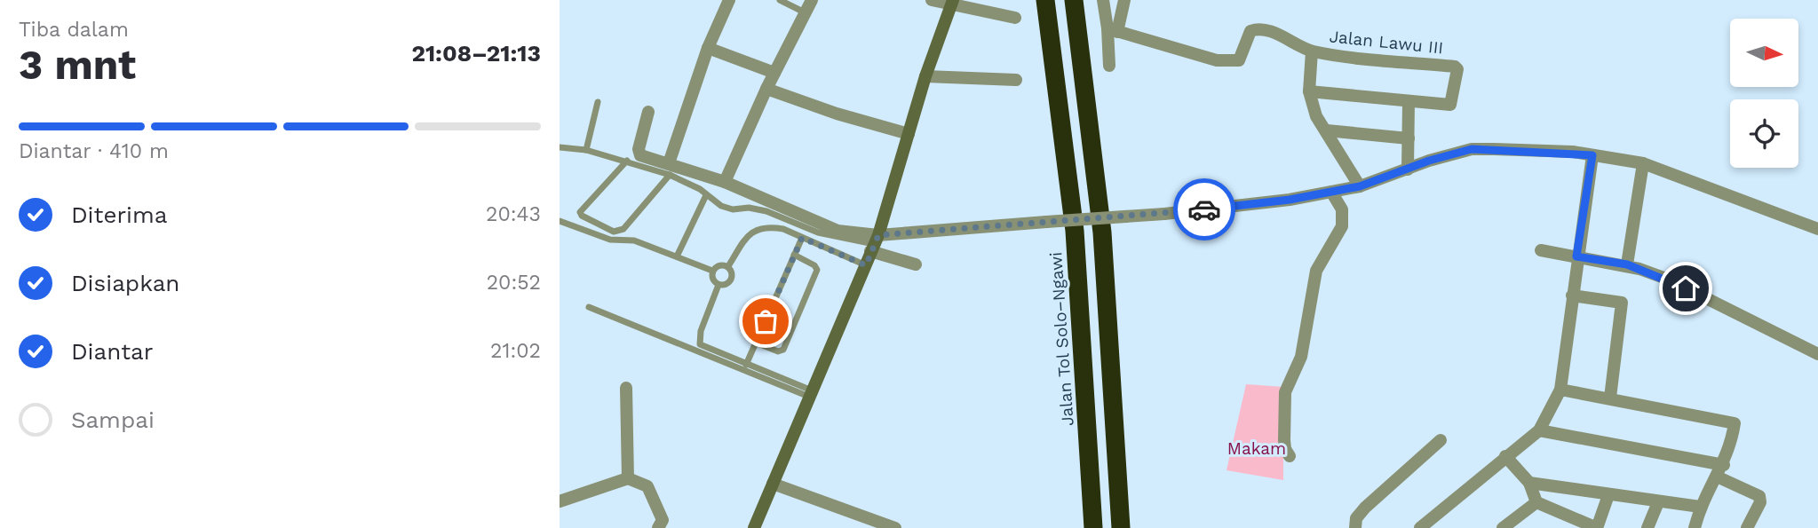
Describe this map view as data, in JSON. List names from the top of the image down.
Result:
{
  "streets": {
    "highway": ["Jalan Tol Solo–Ngawi"],
    "street": ["Jalan Lawu III"]
  },
  "parks": ["Makam"],
  "north": "right",
  "page": {
    "heading": ["3 mnt", "Tiba dalam", "21:08–21:13"],
    "bar": "Diantar · 410 m",
    "list": [
      ["Diterima", "20:43"],
      ["Disiapkan", "20:52"],
      ["Diantar", "21:02"],
      "Sampai"
    ]
  }
}
